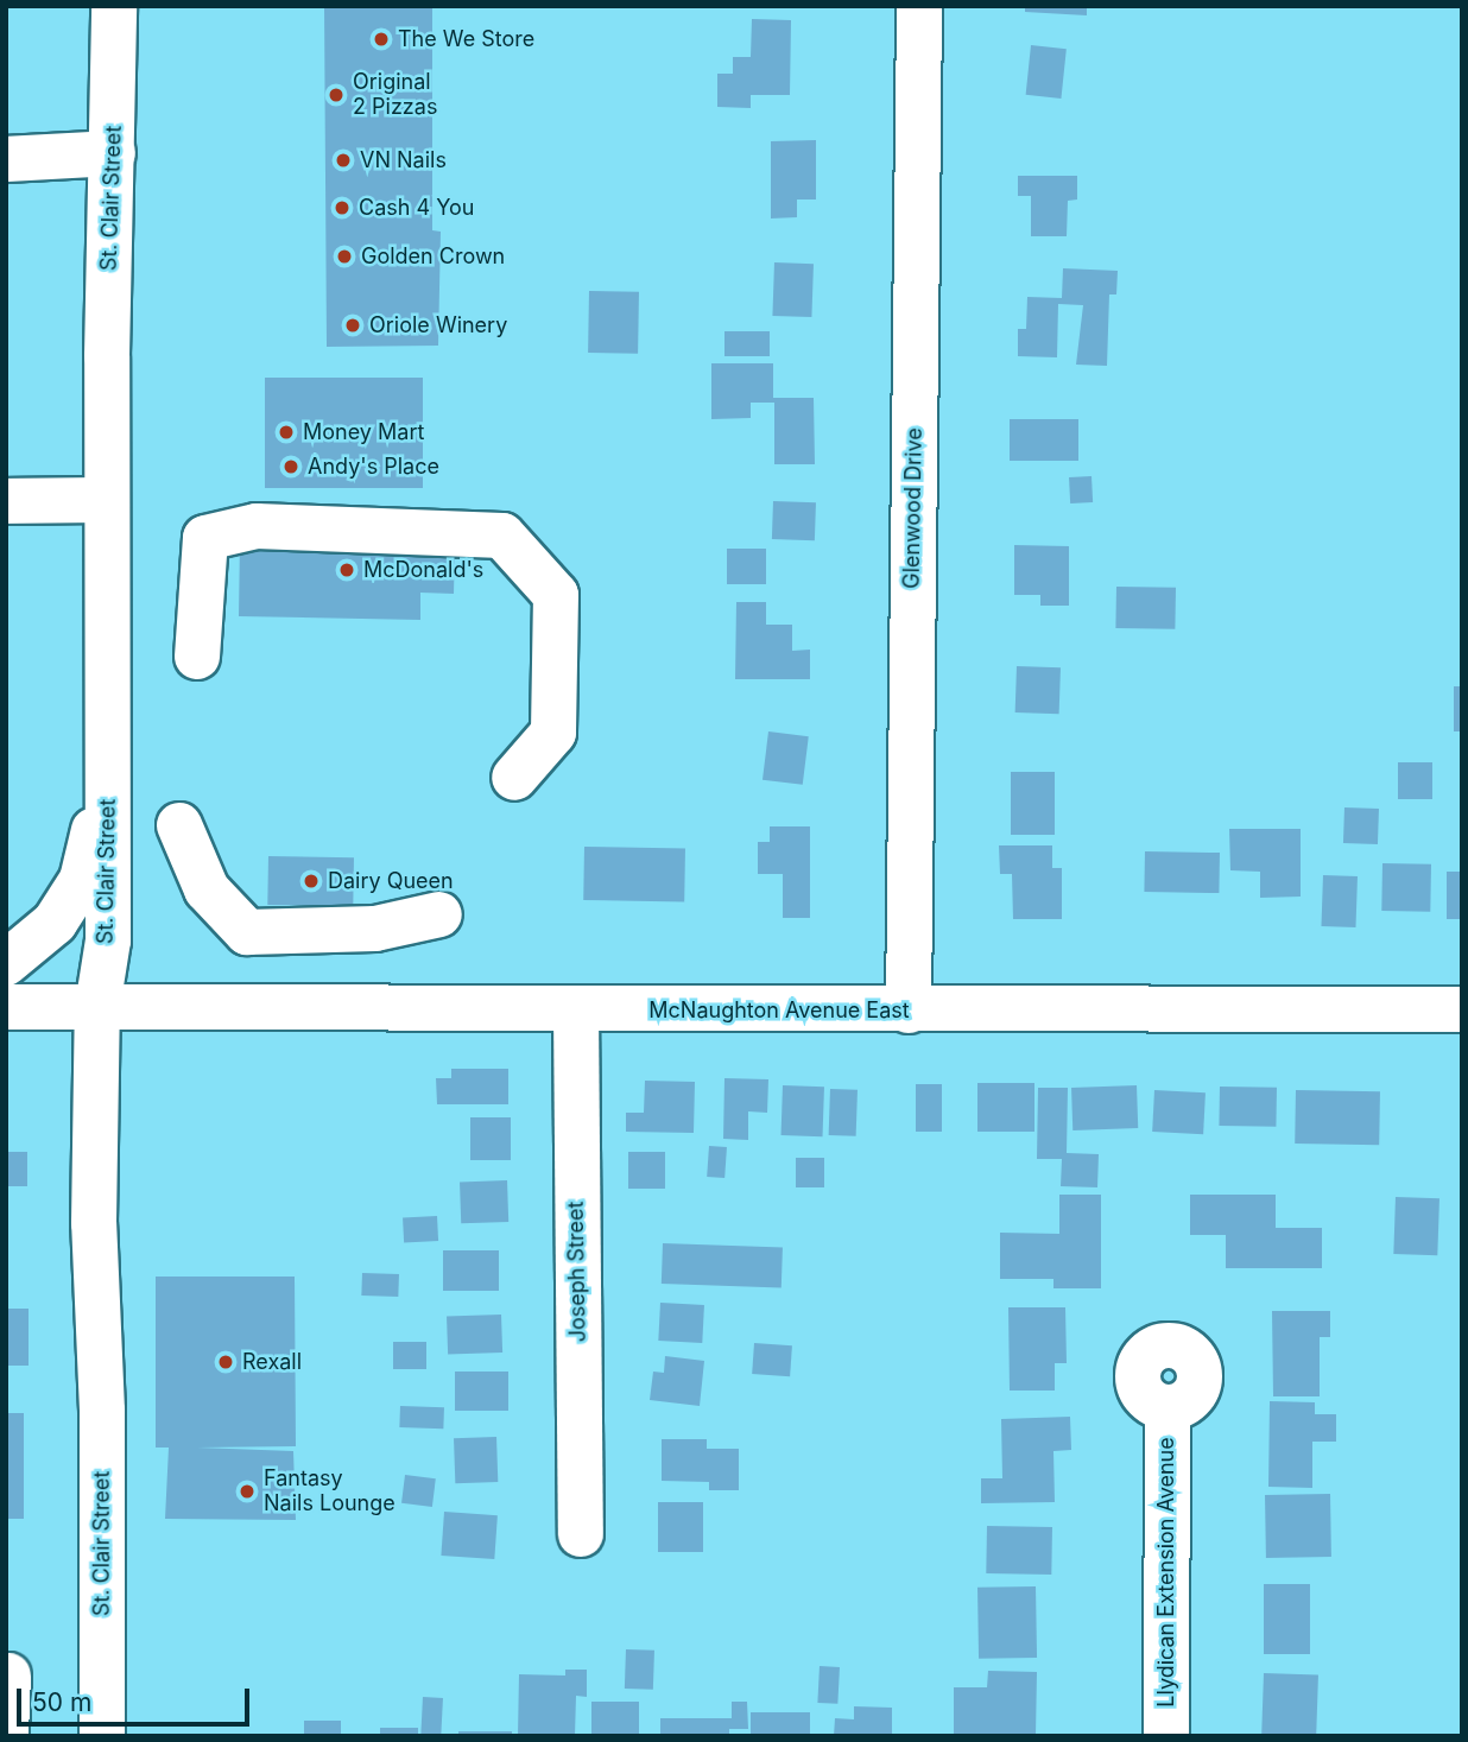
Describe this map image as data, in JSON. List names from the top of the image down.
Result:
{
  "streets": {
    "main road": [
      "St. Clair Street",
      "Glenwood Drive",
      "McNaughton Avenue East",
      "Joseph Street",
      "Llydican Extension Avenue"
    ]
  },
  "crossings": [
    ["St. Clair Street", "McNaughton Avenue East"],
    ["Glenwood Drive", "McNaughton Avenue East"],
    ["McNaughton Avenue East", "Joseph Street"]
  ],
  "places": [
    "The We Store",
    "Original 2 Pizzas",
    "VN Nails",
    "Cash 4 You",
    "Golden Crown",
    "Oriole Winery",
    "Money Mart",
    "Andy's Place",
    "McDonald's",
    "Dairy Queen",
    "Rexall",
    "Fantasy Nails Lounge"
  ],
  "scale_bar": "50 m"
}
